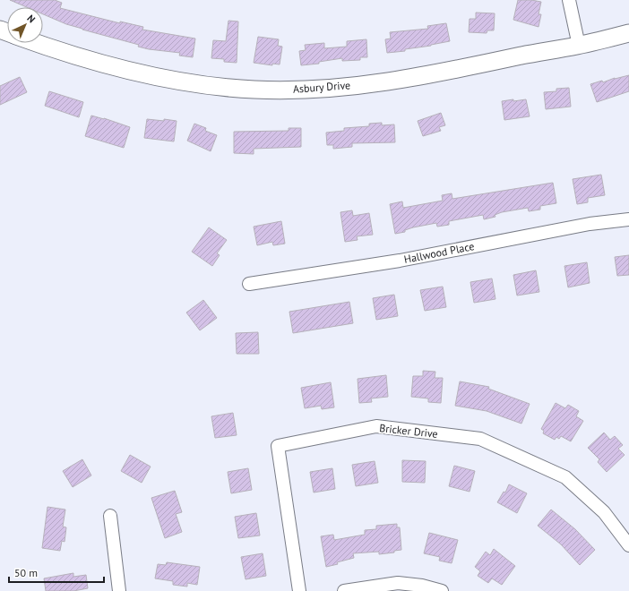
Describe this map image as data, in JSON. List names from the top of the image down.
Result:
{
  "streets": {
    "street": ["Asbury Drive", "Hallwood Place", "Bricker Drive"]
  },
  "scale_bar": "50 m",
  "north": "top right"
}
